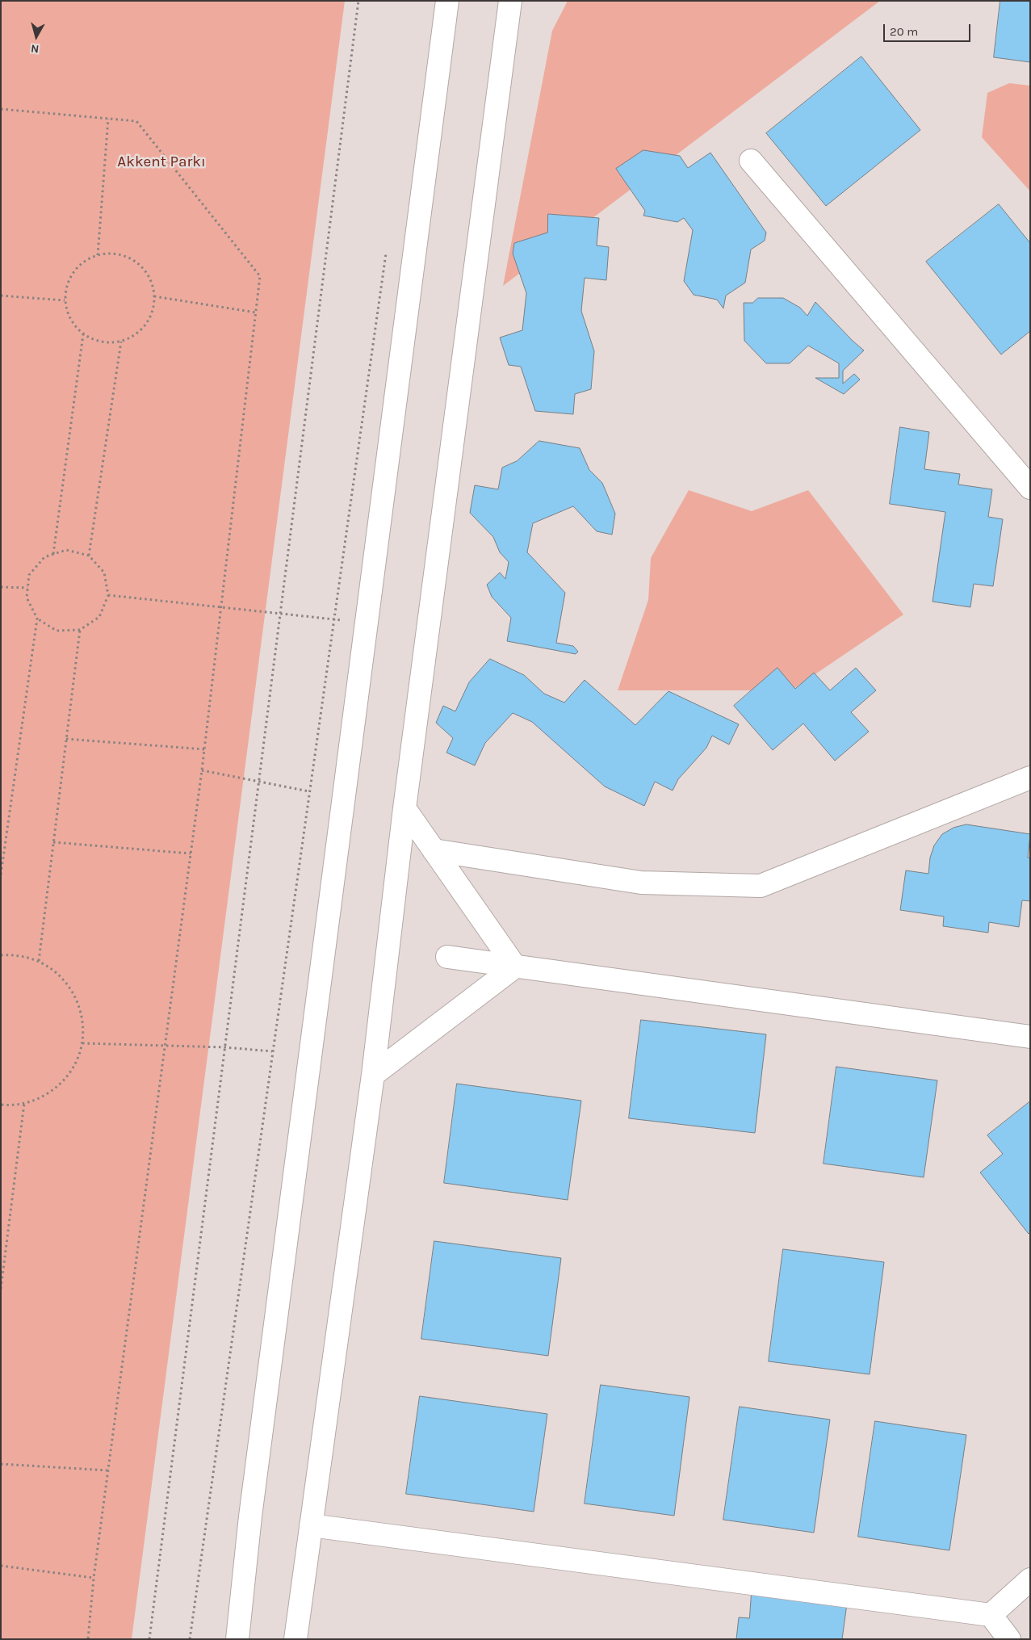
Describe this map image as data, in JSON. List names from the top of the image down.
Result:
{
  "parks": ["Akkent Parkı"],
  "scale_bar": "20 m",
  "north": "bottom"
}
